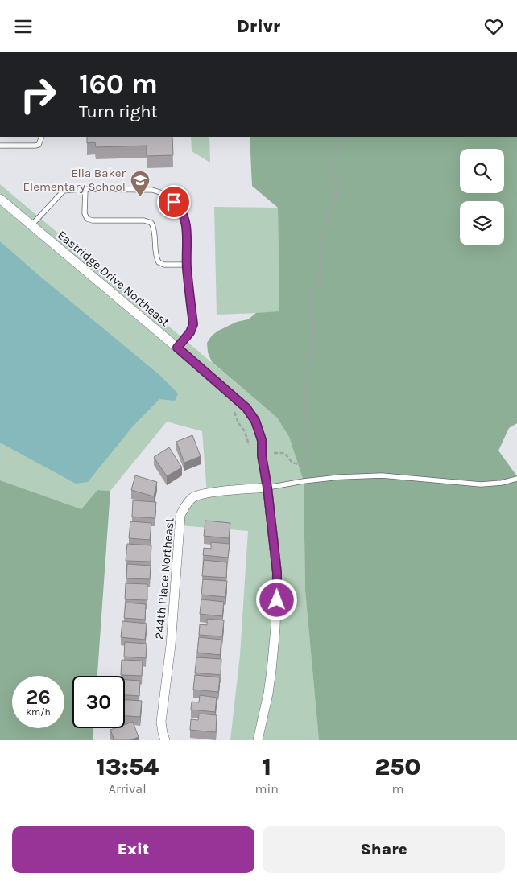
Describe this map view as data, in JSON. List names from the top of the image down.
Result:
{
  "streets": {
    "street": ["Eastridge Drive Northeast", "244th Place Northeast"]
  },
  "crossings": [
    ["Eastridge Drive Northeast", "244th Place Northeast"]
  ],
  "places": {
    "school or university": ["Ella Baker Elementary School"]
  },
  "page": {
    "header": "Drivr",
    "turn": ["160 m", "Turn right"],
    "speed": "26 km/h",
    "limit": "30",
    "eta": [
      "13:54",
      "Arrival",
      "1",
      "min",
      "250",
      "m"
    ],
    "buttons": ["Exit", "Share"]
  }
}
